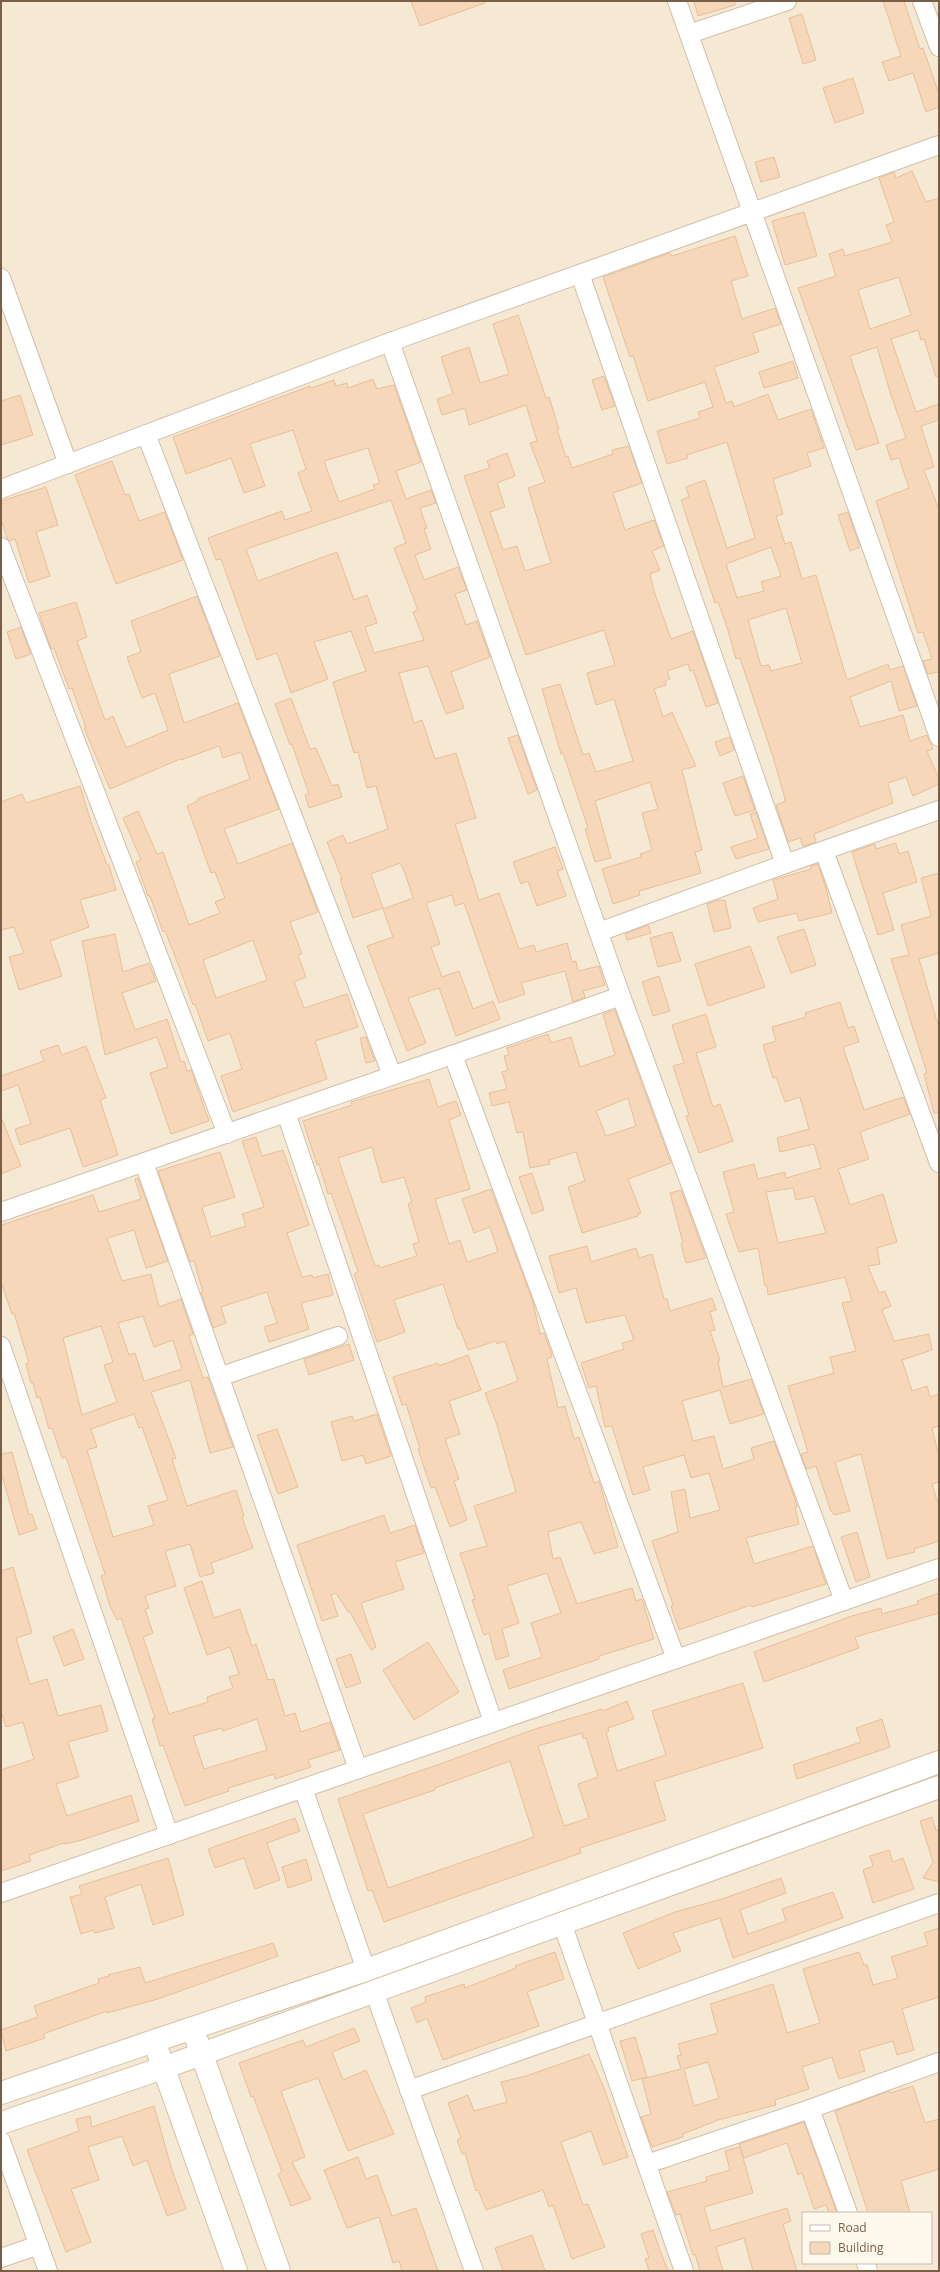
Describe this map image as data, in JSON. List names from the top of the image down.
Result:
{
  "legend": ["Road", "Building"]
}
